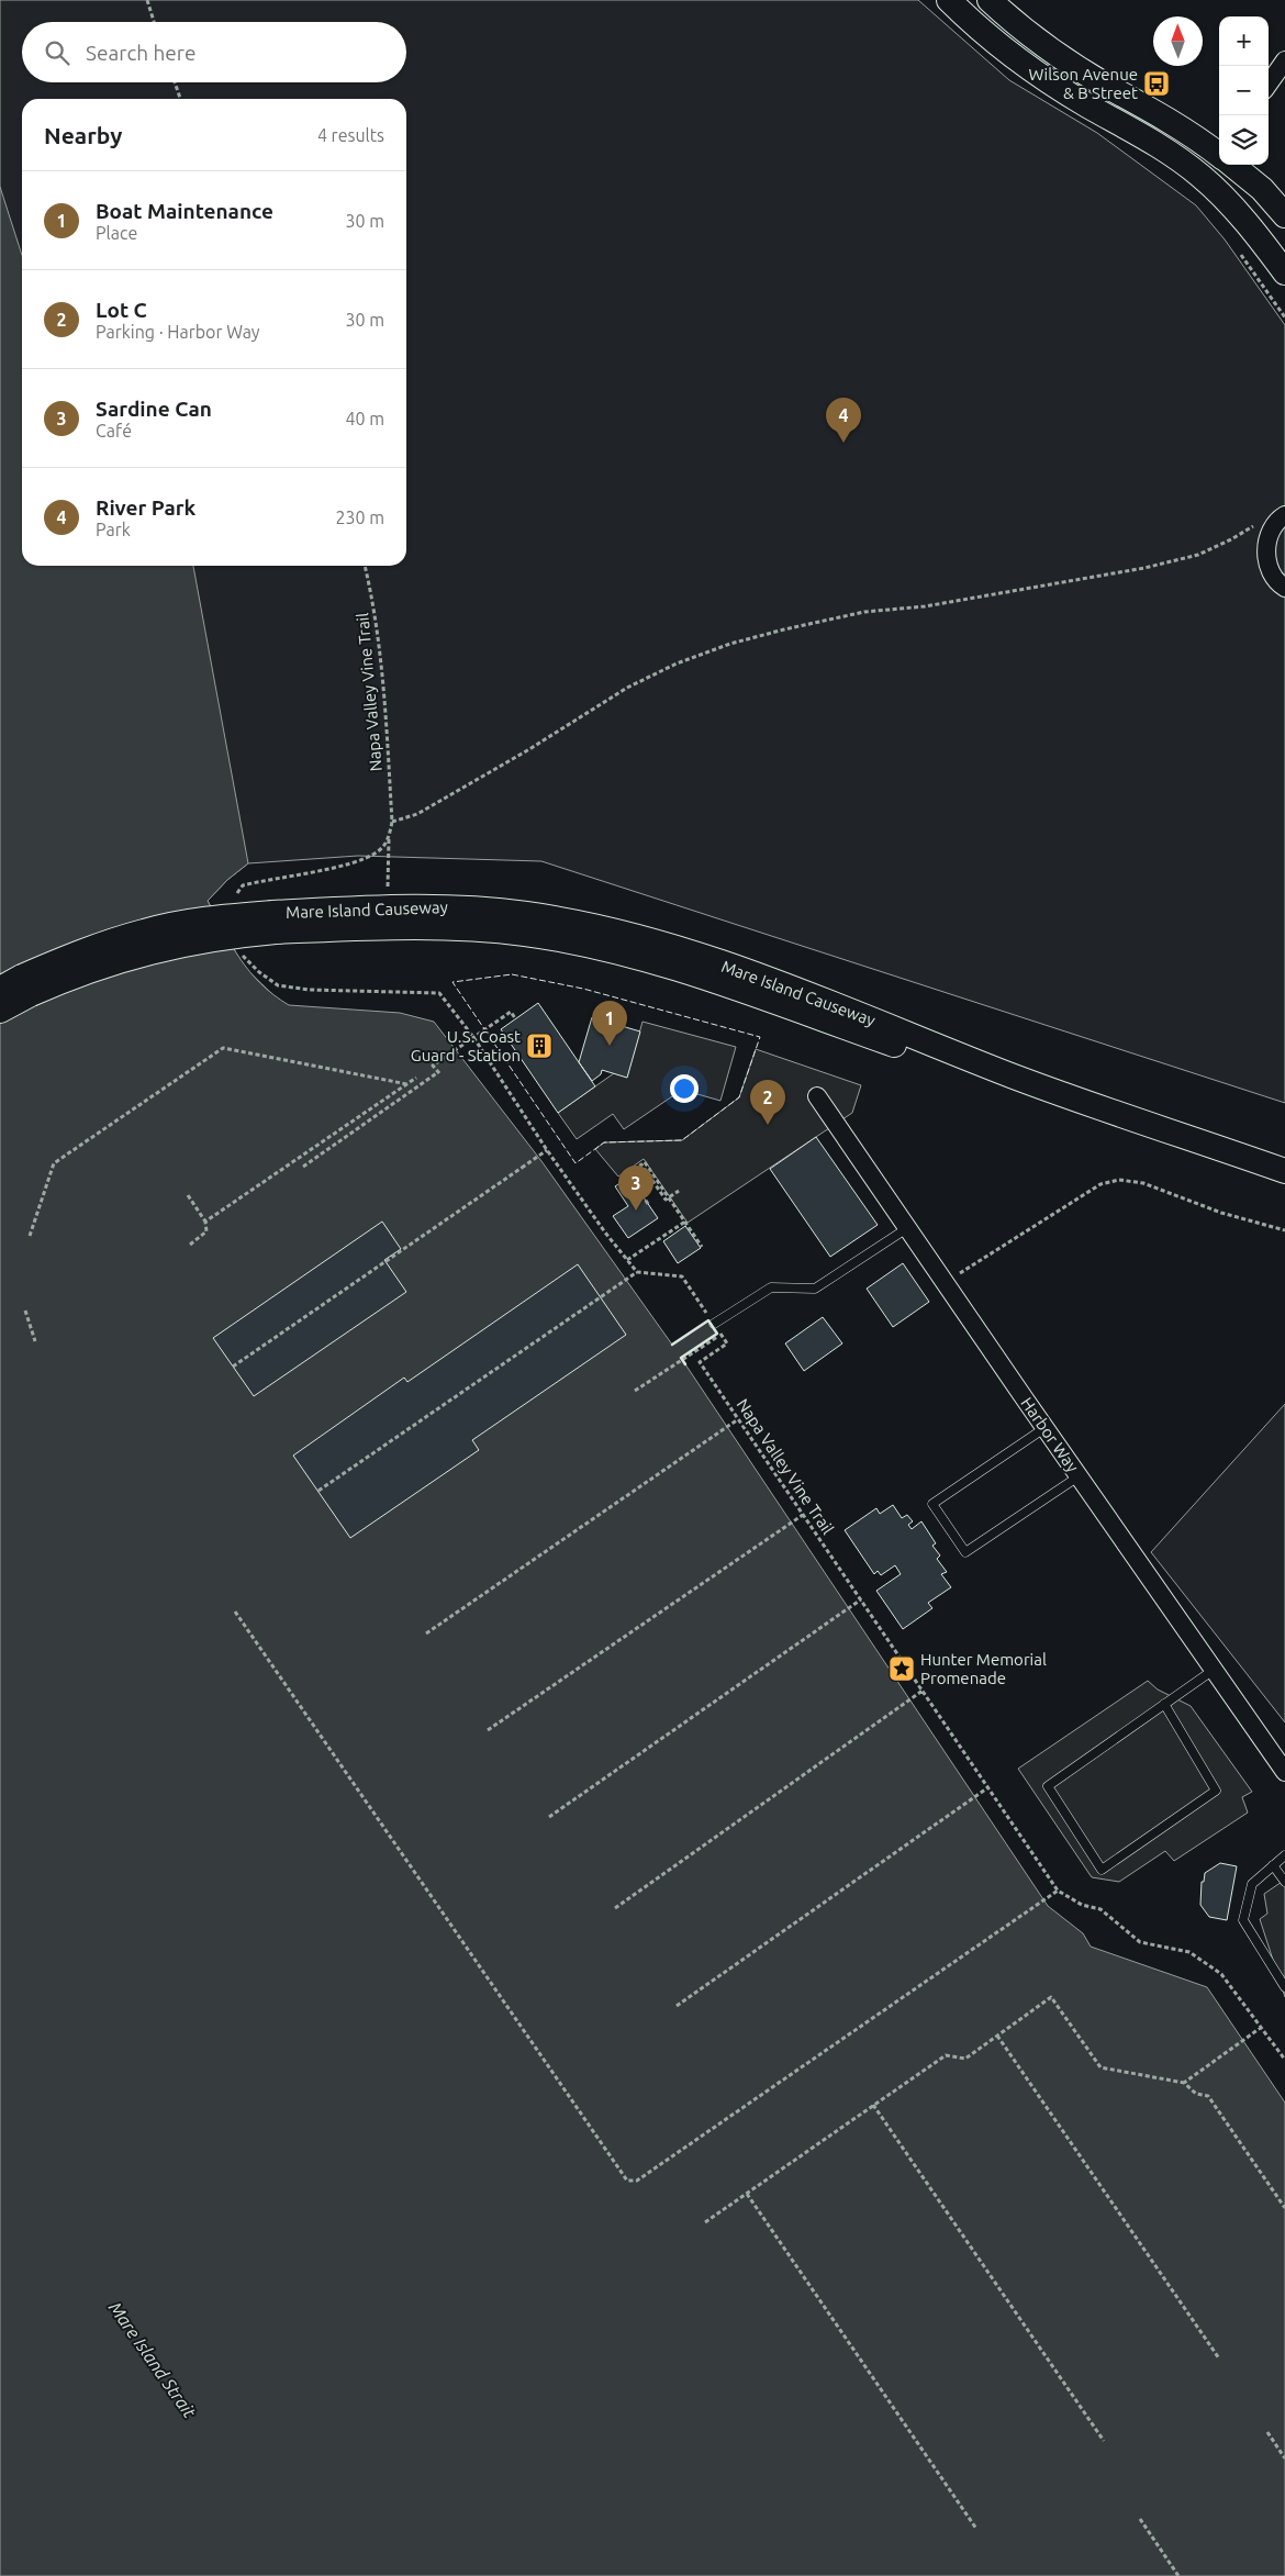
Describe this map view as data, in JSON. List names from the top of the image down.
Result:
{
  "streets": {
    "main road": ["Mare Island Causeway"],
    "street": ["Harbor Way"],
    "path": ["Napa Valley Vine Trail"]
  },
  "water": ["Mare Island Strait"],
  "places": {
    "bus stop": ["Wilson Avenue & B Street"],
    "building": ["U.S. Coast Guard - Station"],
    "place": ["Hunter Memorial Promenade"]
  },
  "north": "top",
  "page": {
    "map_buttons": ["+", "−"],
    "search": "Search here",
    "heading": ["Nearby", "4 results"],
    "list": [
      {
        "mark": "1",
        "name": "Boat Maintenance",
        "note": "Place",
        "value": "30 m"
      },
      {
        "mark": "2",
        "name": "Lot C",
        "note": "Parking · Harbor Way",
        "value": "30 m"
      },
      {
        "mark": "3",
        "name": "Sardine Can",
        "note": "Café",
        "value": "40 m"
      },
      {
        "mark": "4",
        "name": "River Park",
        "note": "Park",
        "value": "230 m"
      }
    ],
    "pins": [
      "4",
      "1",
      "2",
      "3"
    ]
  }
}
